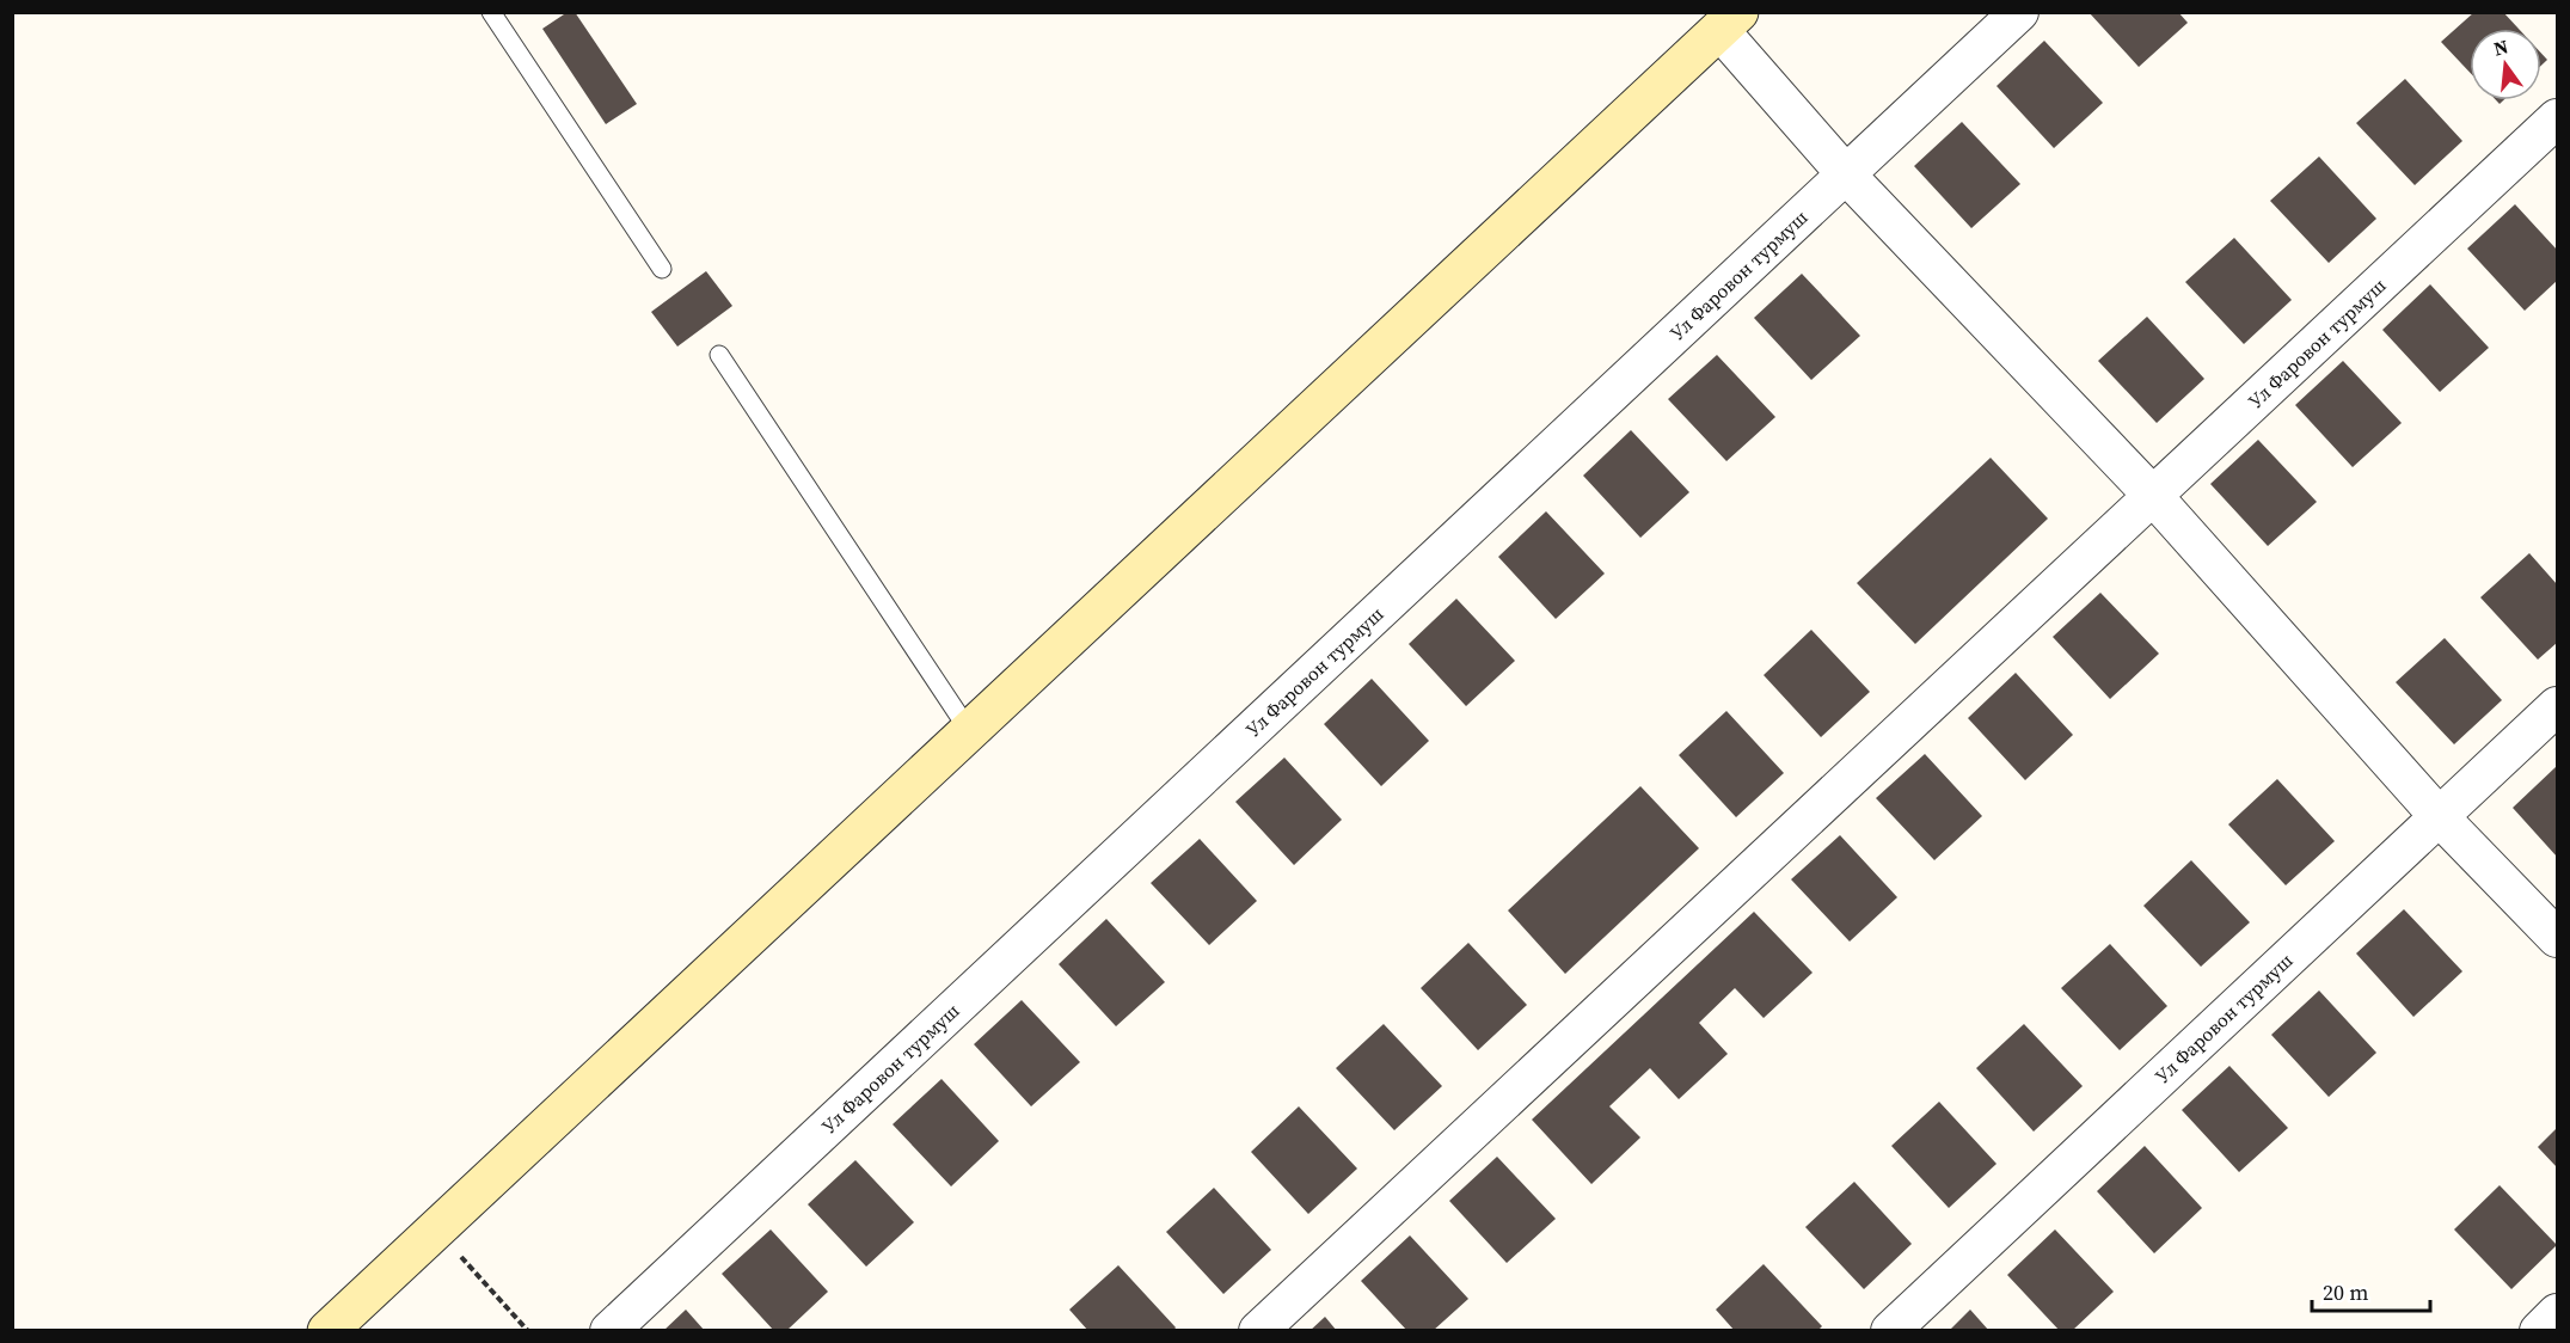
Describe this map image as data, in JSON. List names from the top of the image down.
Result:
{
  "streets": {
    "street": ["Ул Фаровон турмуш"]
  },
  "scale_bar": "20 m",
  "north": "top"
}
